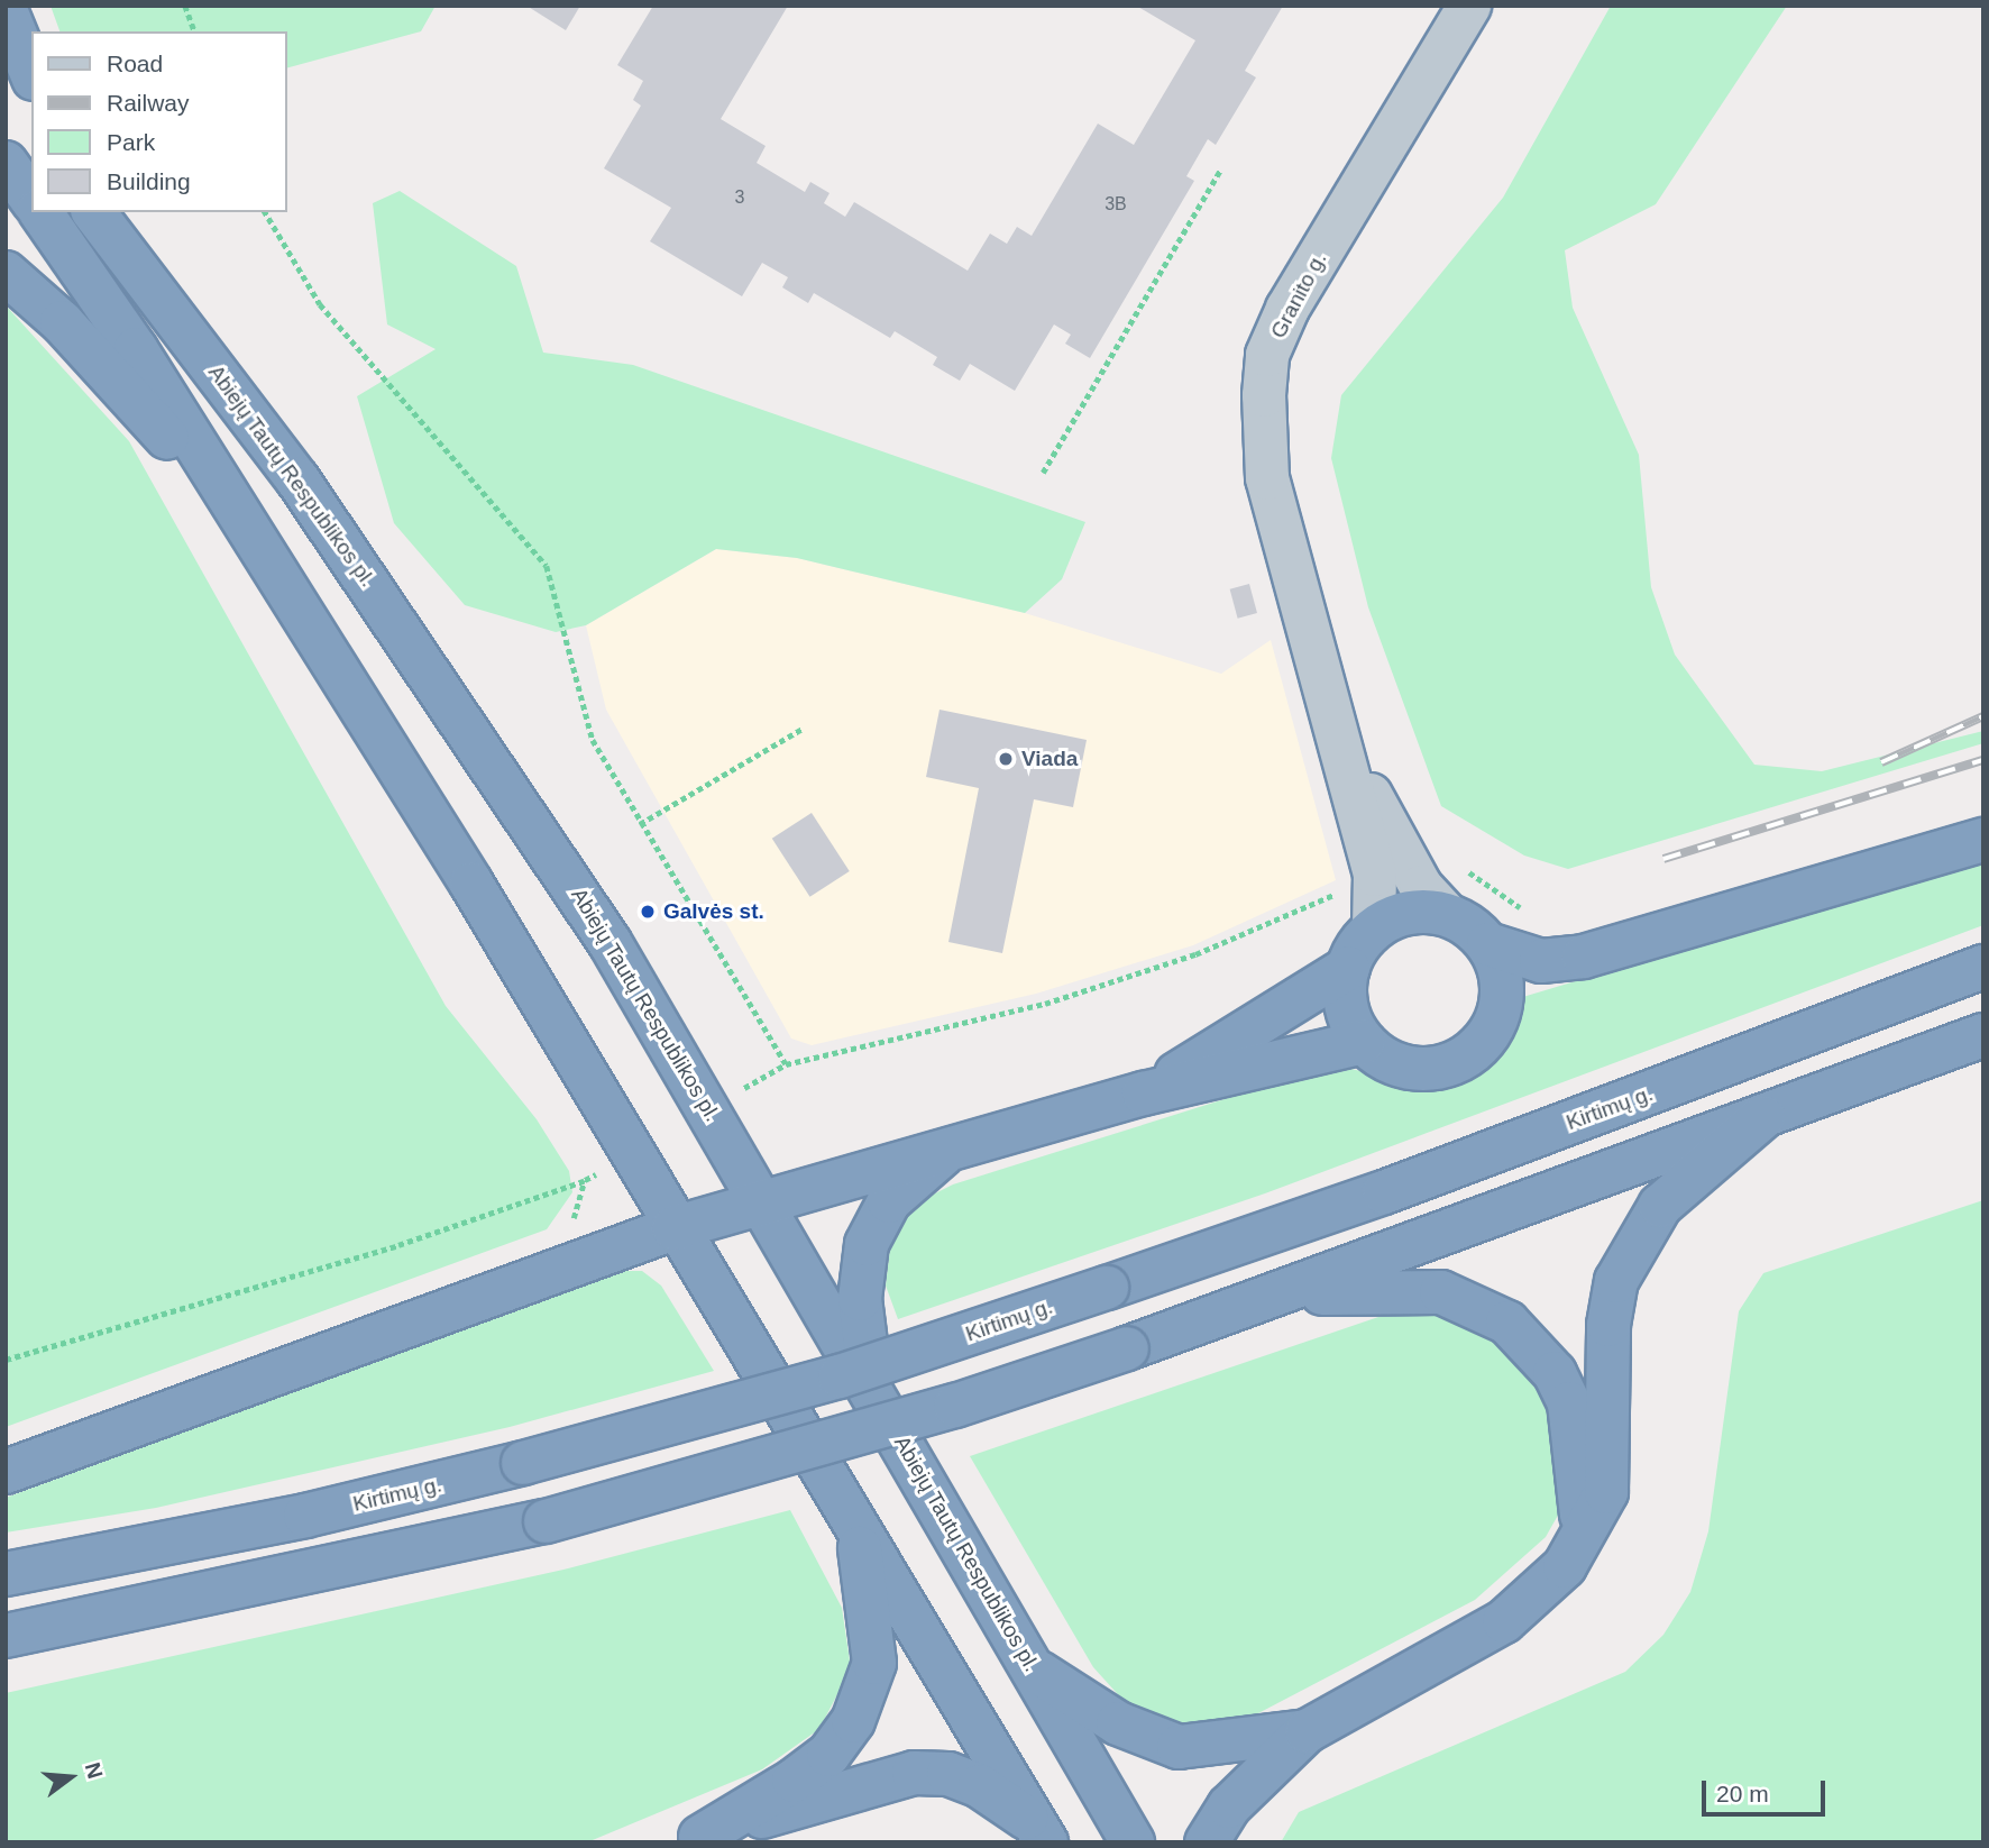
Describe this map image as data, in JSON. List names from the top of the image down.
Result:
{
  "streets": {
    "highway": ["Abiejų Tautų Respublikos pl.", "Kirtimų g."],
    "street": ["Granito g."]
  },
  "places": ["Viada", "Galvės st."],
  "house_numbers": ["3", "3B"],
  "legend": [
    "Road",
    "Railway",
    "Park",
    "Building"
  ],
  "scale_bar": "20 m",
  "north": "right"
}
